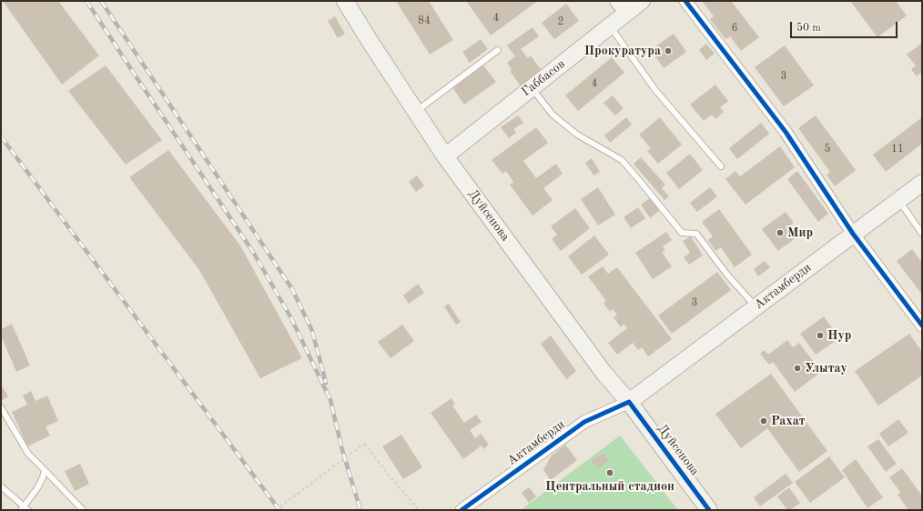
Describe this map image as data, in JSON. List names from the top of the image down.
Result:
{
  "streets": {
    "main road": ["Габбасов", "Дуйсенова", "Актамберди"]
  },
  "crossings": [
    ["Габбасов", "Дуйсенова"],
    ["Дуйсенова", "Актамберди"]
  ],
  "places": [
    "Прокуратура",
    "Мир",
    "Нур",
    "Улытау",
    "Рахат",
    "Центральный стадион"
  ],
  "house_numbers": [
    "4",
    "84",
    "2",
    "6",
    "3",
    "4",
    "5",
    "11",
    "3"
  ],
  "scale_bar": "50 m"
}
